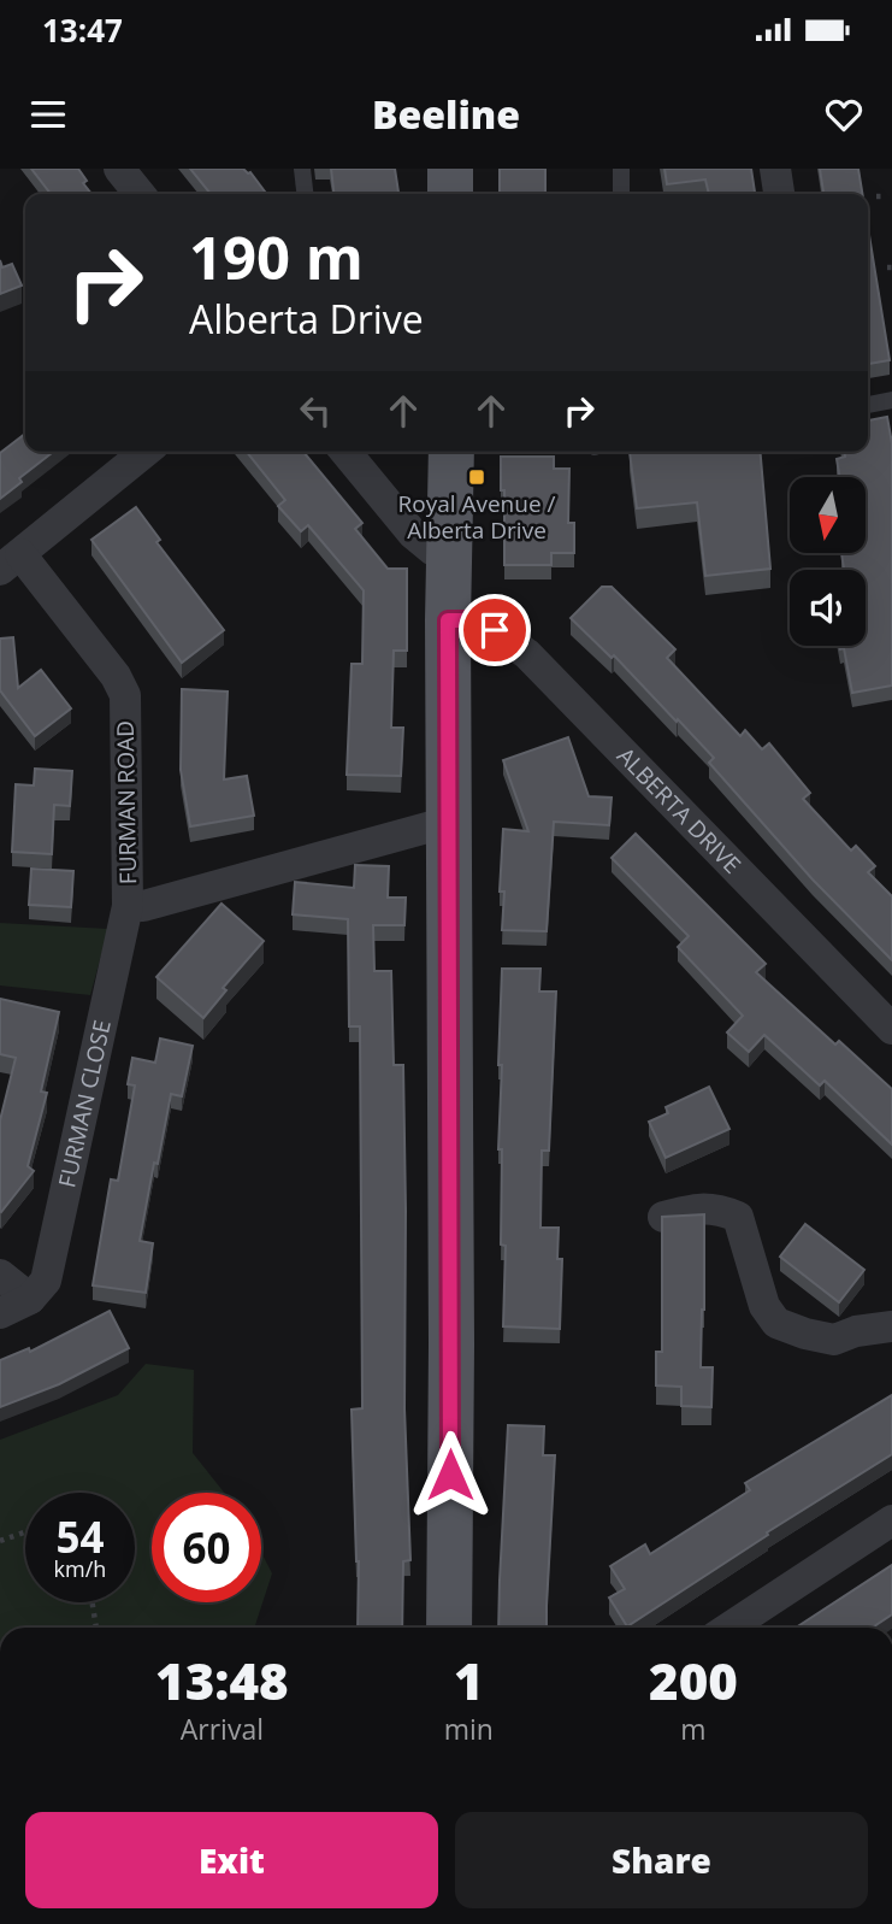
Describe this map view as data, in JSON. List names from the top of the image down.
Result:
{
  "streets": {
    "street": ["FURMAN ROAD", "ALBERTA DRIVE", "FURMAN CLOSE"]
  },
  "crossings": [
    ["FURMAN ROAD", "FURMAN CLOSE"]
  ],
  "places": {
    "transit": ["Royal Avenue / Alberta Drive"]
  },
  "north": "bottom",
  "page": {
    "status": "13:47",
    "header": "Beeline",
    "turn": ["190 m", "Alberta Drive"],
    "speed": "54 km/h",
    "limit": "60",
    "eta": [
      "13:48",
      "Arrival",
      "1",
      "min",
      "200",
      "m"
    ],
    "buttons": ["Exit", "Share"]
  }
}
